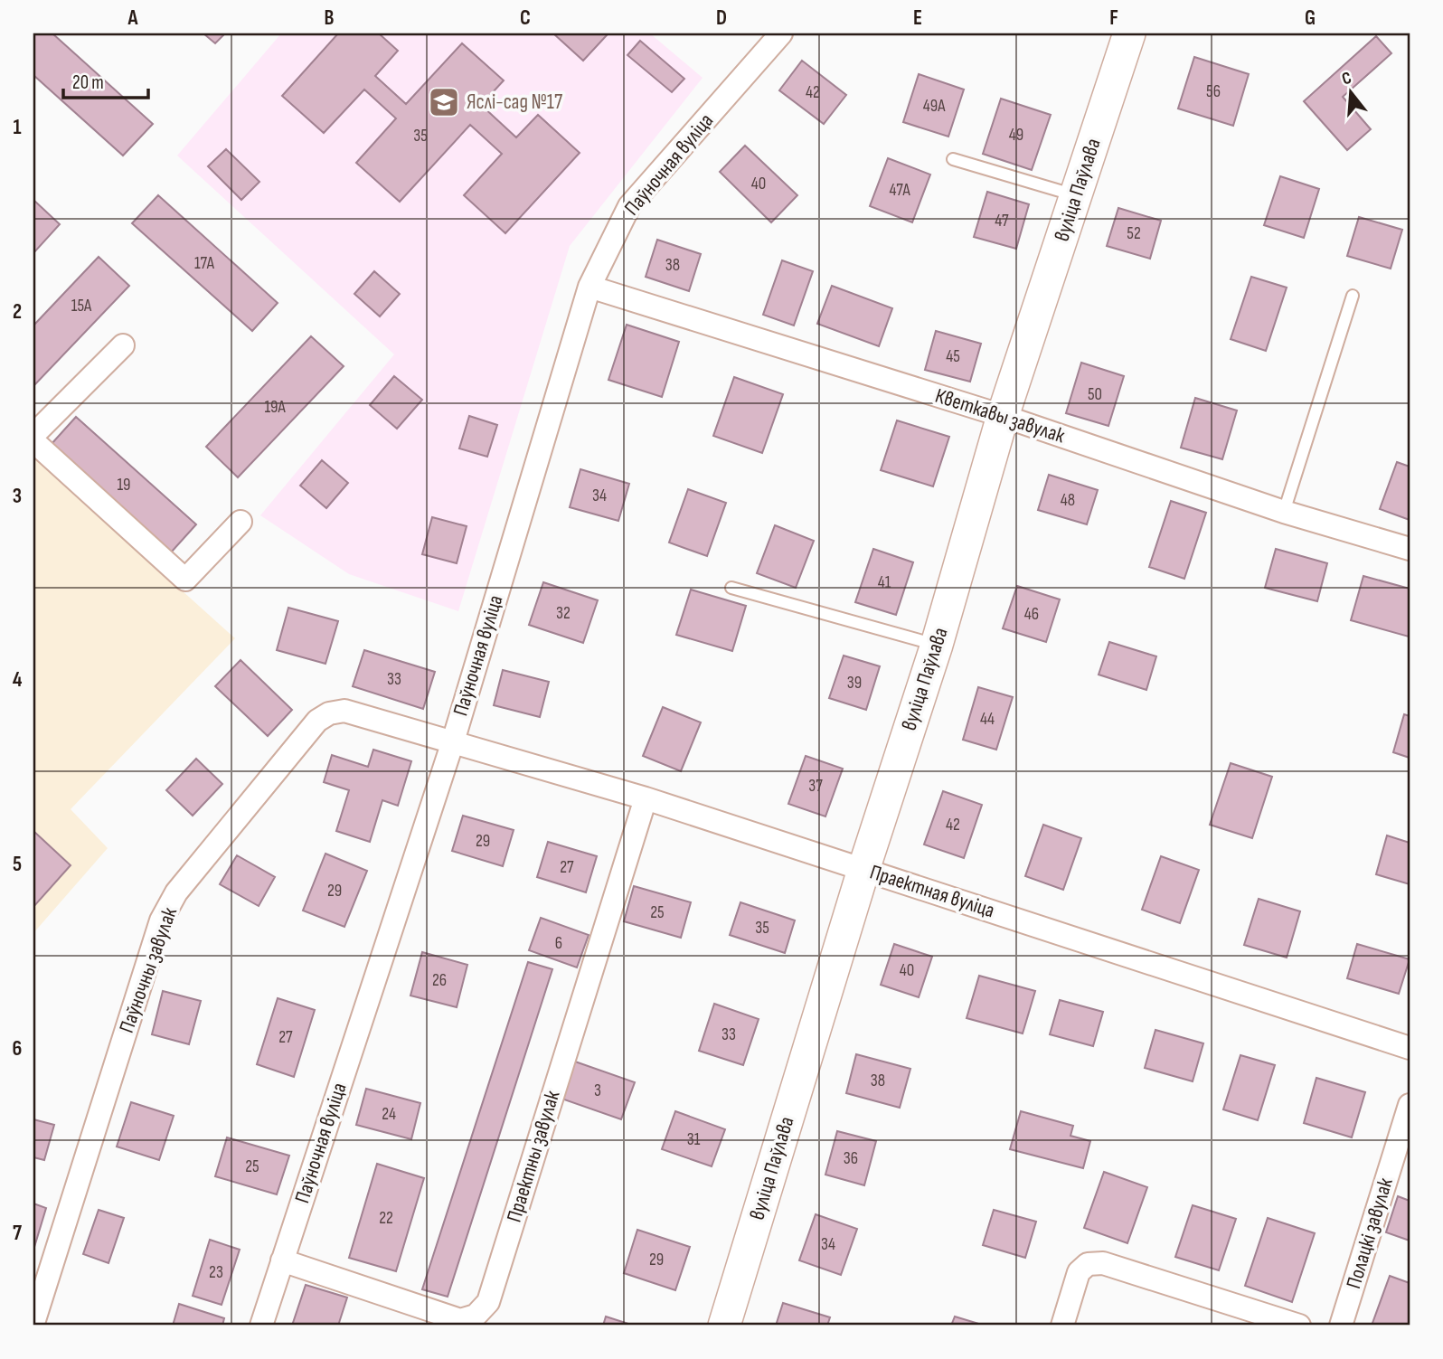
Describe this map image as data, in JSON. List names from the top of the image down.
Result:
{
  "streets": {
    "street": [
      "Паўночная вуліца",
      "вуліца Паўлава",
      "Кветкавы завулак",
      "Праектная вуліца",
      "Паўночны завулак",
      "Праектны завулак",
      "Полацкі завулак"
    ]
  },
  "crossings": [
    ["Паўночная вуліца", "Кветкавы завулак"],
    ["Паўночная вуліца", "Праектная вуліца"],
    ["Паўночная вуліца", "Паўночны завулак"],
    ["Паўночная вуліца", "Праектны завулак"],
    ["вуліца Паўлава", "Кветкавы завулак"],
    ["вуліца Паўлава", "Праектная вуліца"],
    ["Праектная вуліца", "Паўночны завулак"],
    ["Праектная вуліца", "Праектны завулак"]
  ],
  "places": {
    "school or university": ["Яслі-сад №17"]
  },
  "house_numbers": [
    "56",
    "42",
    "49А",
    "49",
    "35",
    "40",
    "47А",
    "47",
    "52",
    "17А",
    "38",
    "15А",
    "45",
    "50",
    "19А",
    "19",
    "34",
    "48",
    "41",
    "32",
    "46",
    "33",
    "39",
    "44",
    "37",
    "42",
    "29",
    "27",
    "29",
    "25",
    "35",
    "6",
    "40",
    "26",
    "33",
    "27",
    "38",
    "3",
    "24",
    "31",
    "36",
    "25",
    "22",
    "34",
    "29",
    "23"
  ],
  "scale_bar": "20 m",
  "north": "top",
  "grid": {
    "columns": [
      "A",
      "B",
      "C",
      "D",
      "E",
      "F",
      "G"
    ],
    "rows": [
      "1",
      "2",
      "3",
      "4",
      "5",
      "6",
      "7"
    ]
  }
}
